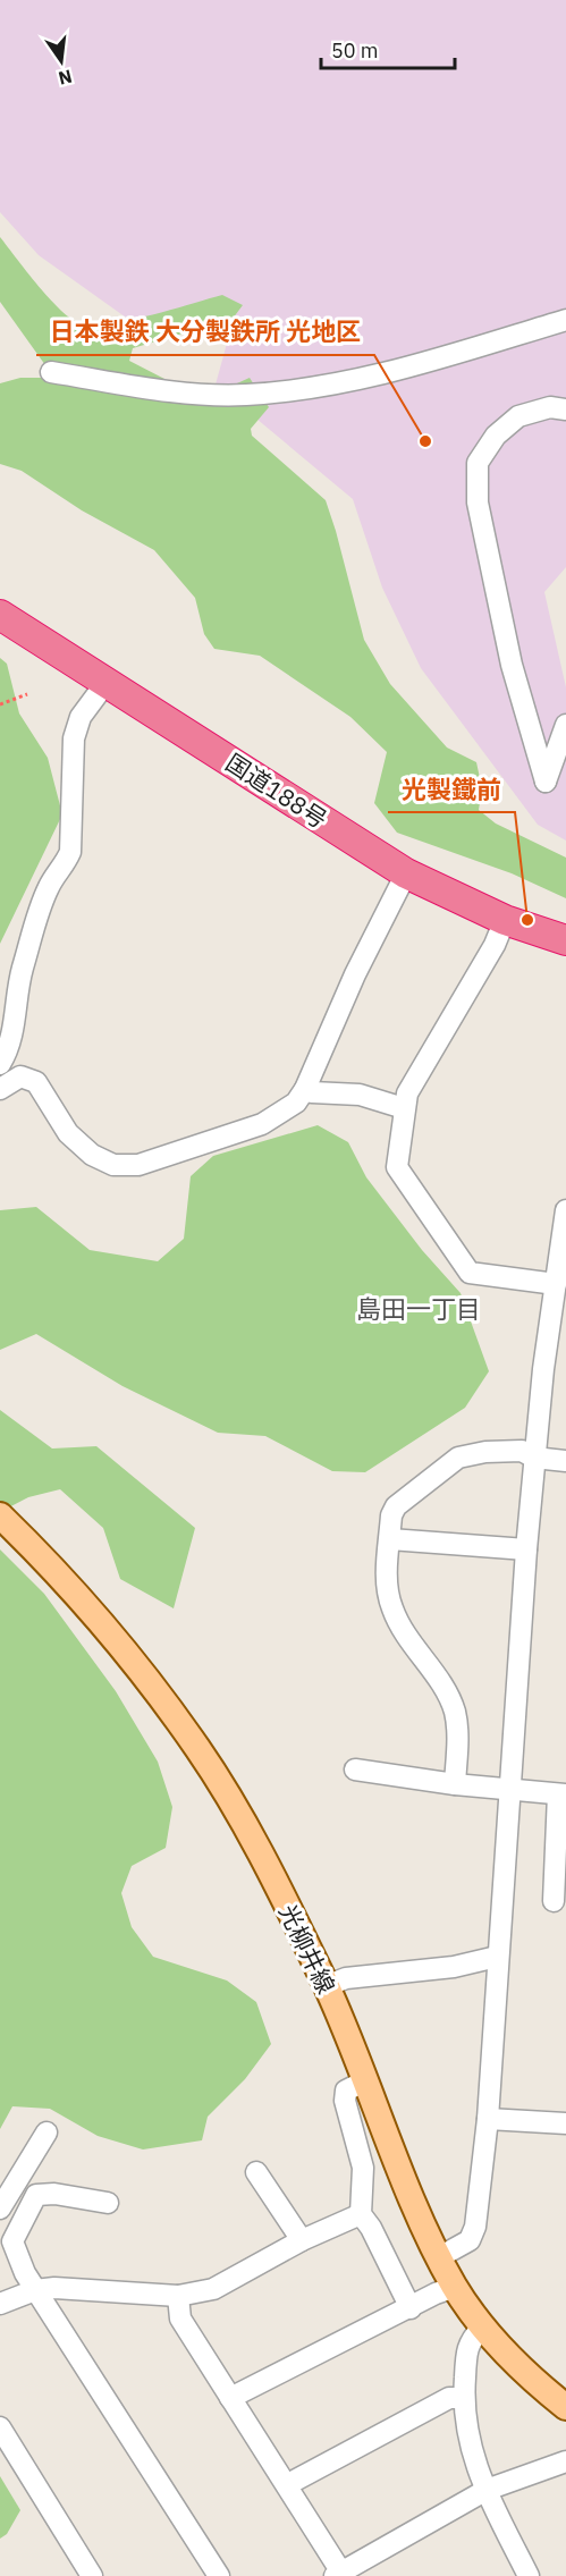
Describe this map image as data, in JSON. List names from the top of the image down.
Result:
{
  "streets": {
    "highway": ["国道188号"],
    "main road": ["光柳井線"]
  },
  "districts": ["島田一丁目"],
  "places": ["日本製鉄 大分製鉄所 光地区", "光製鐵前"],
  "scale_bar": "50 m",
  "north": "bottom"
}
